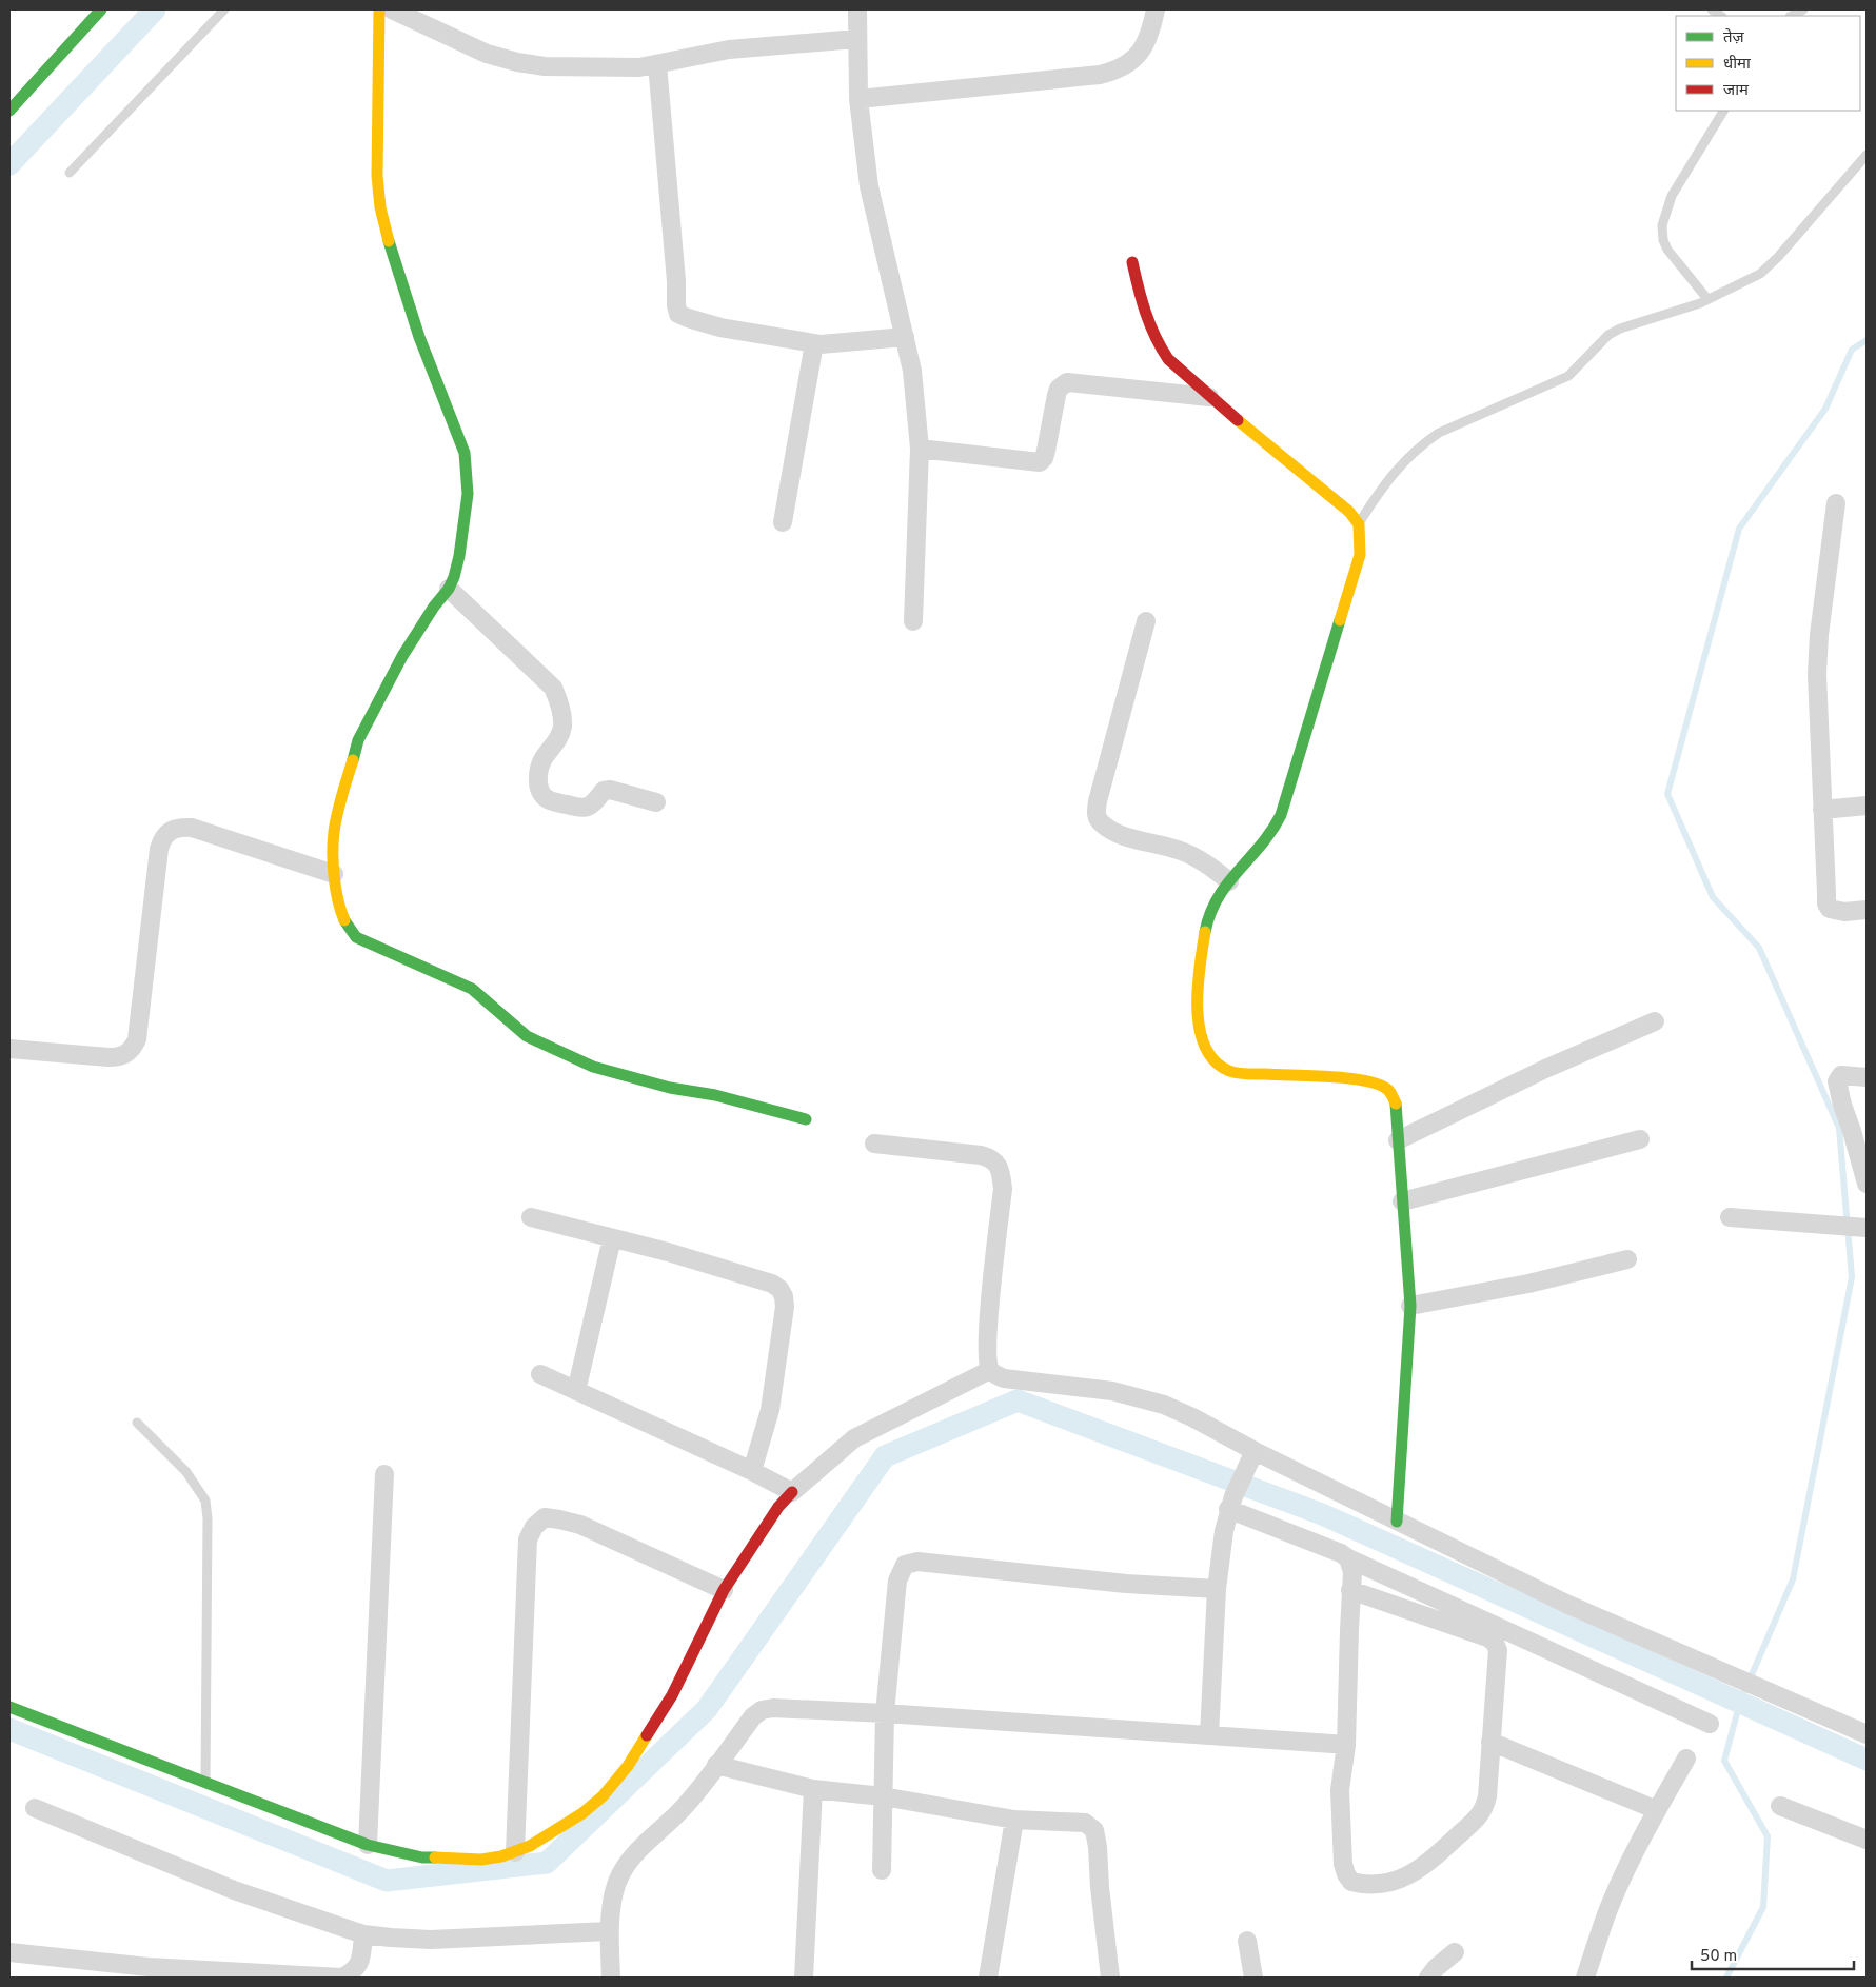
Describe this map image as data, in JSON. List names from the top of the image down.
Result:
{
  "legend": ["तेज़", "धीमा", "जाम"],
  "scale_bar": "50 m"
}
